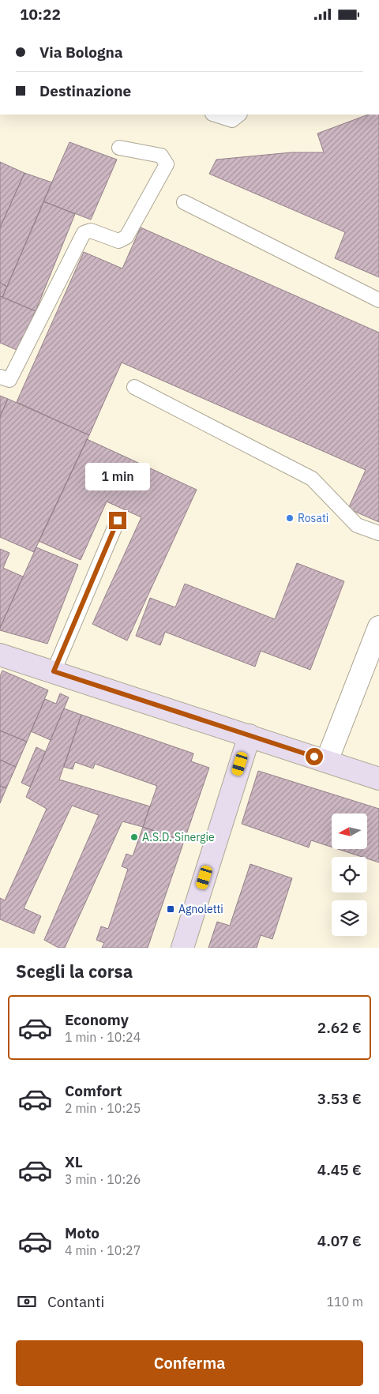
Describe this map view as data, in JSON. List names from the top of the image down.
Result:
{
  "places": {
    "other": ["Rosati", "A.S.D. Sinergie"],
    "transit": ["Agnoletti"]
  },
  "north": "left",
  "page": {
    "status": "10:22",
    "banner": ["Via Bologna", "Destinazione"],
    "bubble": "1 min",
    "heading": "Scegli la corsa",
    "list": [
      {
        "name": "Economy",
        "note": "1 min · 10:24",
        "value": "2.62 €"
      },
      {
        "name": "Comfort",
        "note": "2 min · 10:25",
        "value": "3.53 €"
      },
      {
        "name": "XL",
        "note": "3 min · 10:26",
        "value": "4.45 €"
      },
      {
        "name": "Moto",
        "note": "4 min · 10:27",
        "value": "4.07 €"
      }
    ],
    "pay": ["Contanti", "110 m"],
    "buttons": "Conferma"
  }
}
